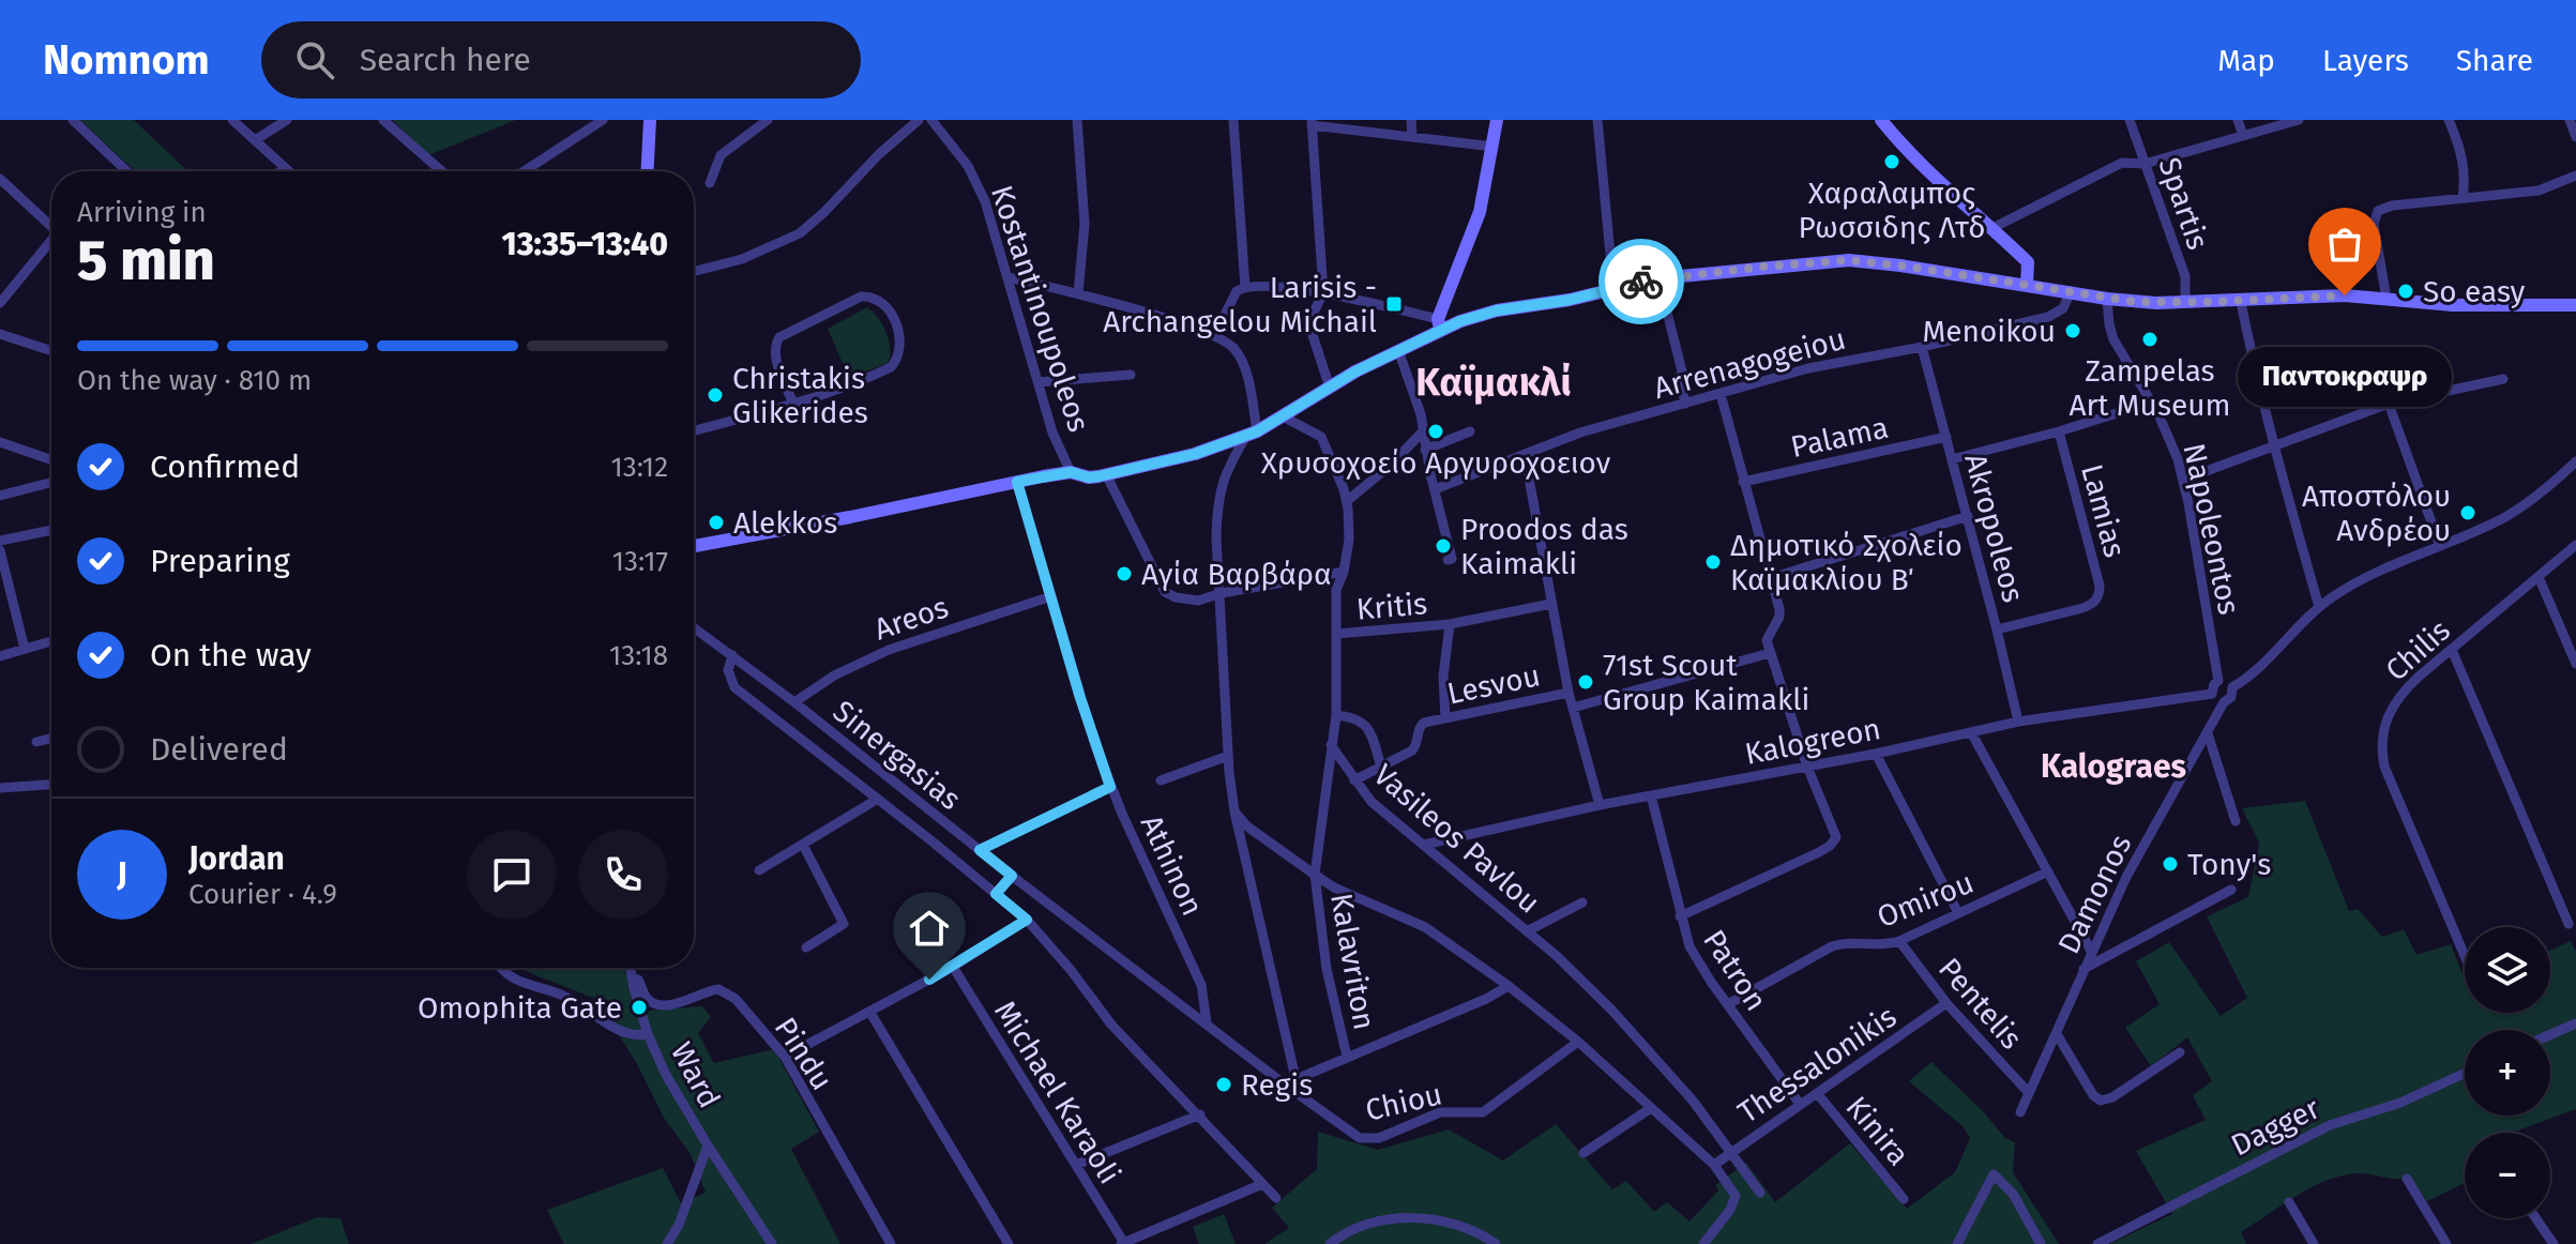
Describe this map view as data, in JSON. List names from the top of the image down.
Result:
{
  "streets": {
    "street": [
      "Spartis",
      "Kostantinoupoleos",
      "Arrenagogeiou",
      "Palama",
      "Lamias",
      "Akropoleos",
      "Napoleontos",
      "Kritis",
      "Areos",
      "Chilis",
      "Lesvou",
      "Kalogreon",
      "Sinergasias",
      "Vasileos Pavlou",
      "Athinon",
      "Damonos",
      "Omirou",
      "Kalavriton",
      "Patron",
      "Pentelis",
      "Pindu",
      "Thessalonikis",
      "Ward",
      "Michael Karaoli",
      "Chiou",
      "Dagger",
      "Kinira"
    ]
  },
  "crossings": [
    ["Arrenagogeiou", "Akropoleos"],
    ["Palama", "Akropoleos"],
    ["Lamias", "Akropoleos"],
    ["Akropoleos", "Kalogreon"],
    ["Napoleontos", "Kalogreon"],
    ["Napoleontos", "Damonos"],
    ["Areos", "Sinergasias"],
    ["Areos", "Athinon"],
    ["Lesvou", "Vasileos Pavlou"],
    ["Kalogreon", "Vasileos Pavlou"],
    ["Kalogreon", "Damonos"],
    ["Kalogreon", "Patron"],
    ["Sinergasias", "Athinon"],
    ["Sinergasias", "Chiou"],
    ["Vasileos Pavlou", "Kalavriton"],
    ["Vasileos Pavlou", "Thessalonikis"],
    ["Damonos", "Pentelis"],
    ["Omirou", "Patron"],
    ["Omirou", "Pentelis"],
    ["Patron", "Thessalonikis"],
    ["Pentelis", "Thessalonikis"],
    ["Thessalonikis", "Kinira"]
  ],
  "districts": ["Καϊμακλί", "Kalograes"],
  "places": {
    "other": [
      "Χαραλαμπος Ρωσσιδης Λτδ",
      "So easy",
      "Παντοκραψρ",
      "Menoikou",
      "Zampelas Art Museum",
      "Christakis Glikerides",
      "Χρυσοχοείο Αργυροχοειον",
      "Αποστόλου Ανδρέου",
      "Alekkos",
      "Proodos das Kaimakli",
      "Δημοτικό Σχολείο Καϊμακλίου Β΄",
      "Αγία Βαρβάρα",
      "71st Scout Group Kaimakli",
      "Tony's",
      "Omophita Gate",
      "Regis"
    ],
    "transit": ["Larisis - Archangelou Michail"]
  },
  "page": {
    "header": "Nomnom",
    "search": "Search here",
    "nav": ["Map", "Layers", "Share"],
    "heading": ["5 min", "Arriving in", "13:35–13:40"],
    "panel": ["Jordan", "Courier · 4.9"],
    "bar": "On the way · 810 m",
    "bubble": "Παντοκραψρ",
    "list": [
      ["Confirmed", "13:12"],
      ["Preparing", "13:17"],
      ["On the way", "13:18"],
      "Delivered"
    ],
    "round": "J",
    "map_buttons": ["+", "−"]
  }
}
